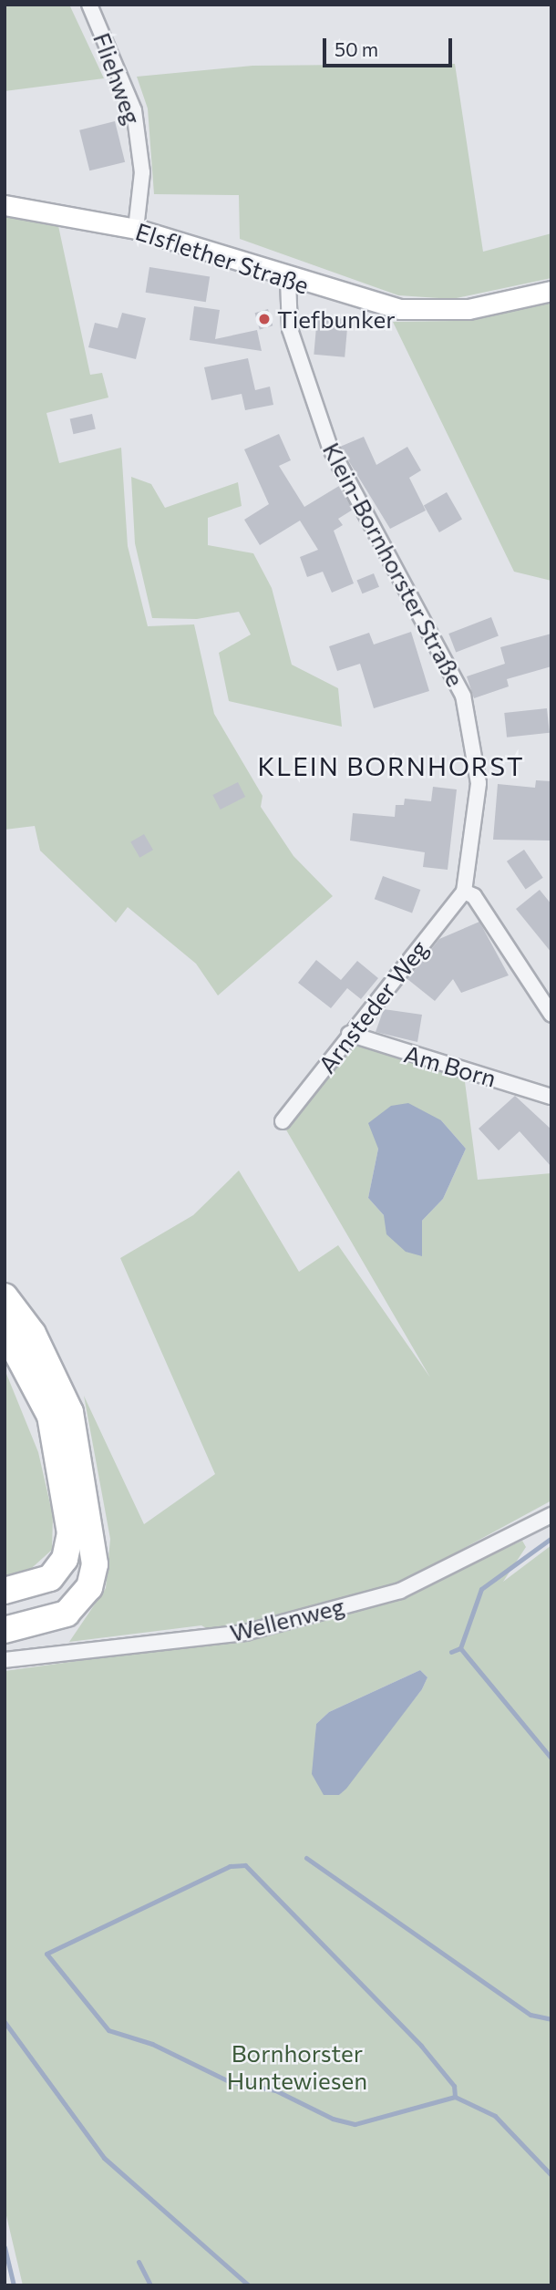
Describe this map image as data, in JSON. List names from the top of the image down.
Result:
{
  "streets": {
    "main road": ["Elsflether Straße"],
    "street": [
      "Fliehweg",
      "Klein-Bornhorster Straße",
      "Arnsteder Weg",
      "Am Born",
      "Wellenweg"
    ]
  },
  "crossings": [
    ["Fliehweg", "Elsflether Straße"],
    ["Elsflether Straße", "Klein-Bornhorster Straße"],
    ["Klein-Bornhorster Straße", "Arnsteder Weg"],
    ["Arnsteder Weg", "Am Born"]
  ],
  "districts": ["KLEIN BORNHORST"],
  "parks": ["Bornhorster Huntewiesen"],
  "places": ["Tiefbunker"],
  "scale_bar": "50 m"
}
